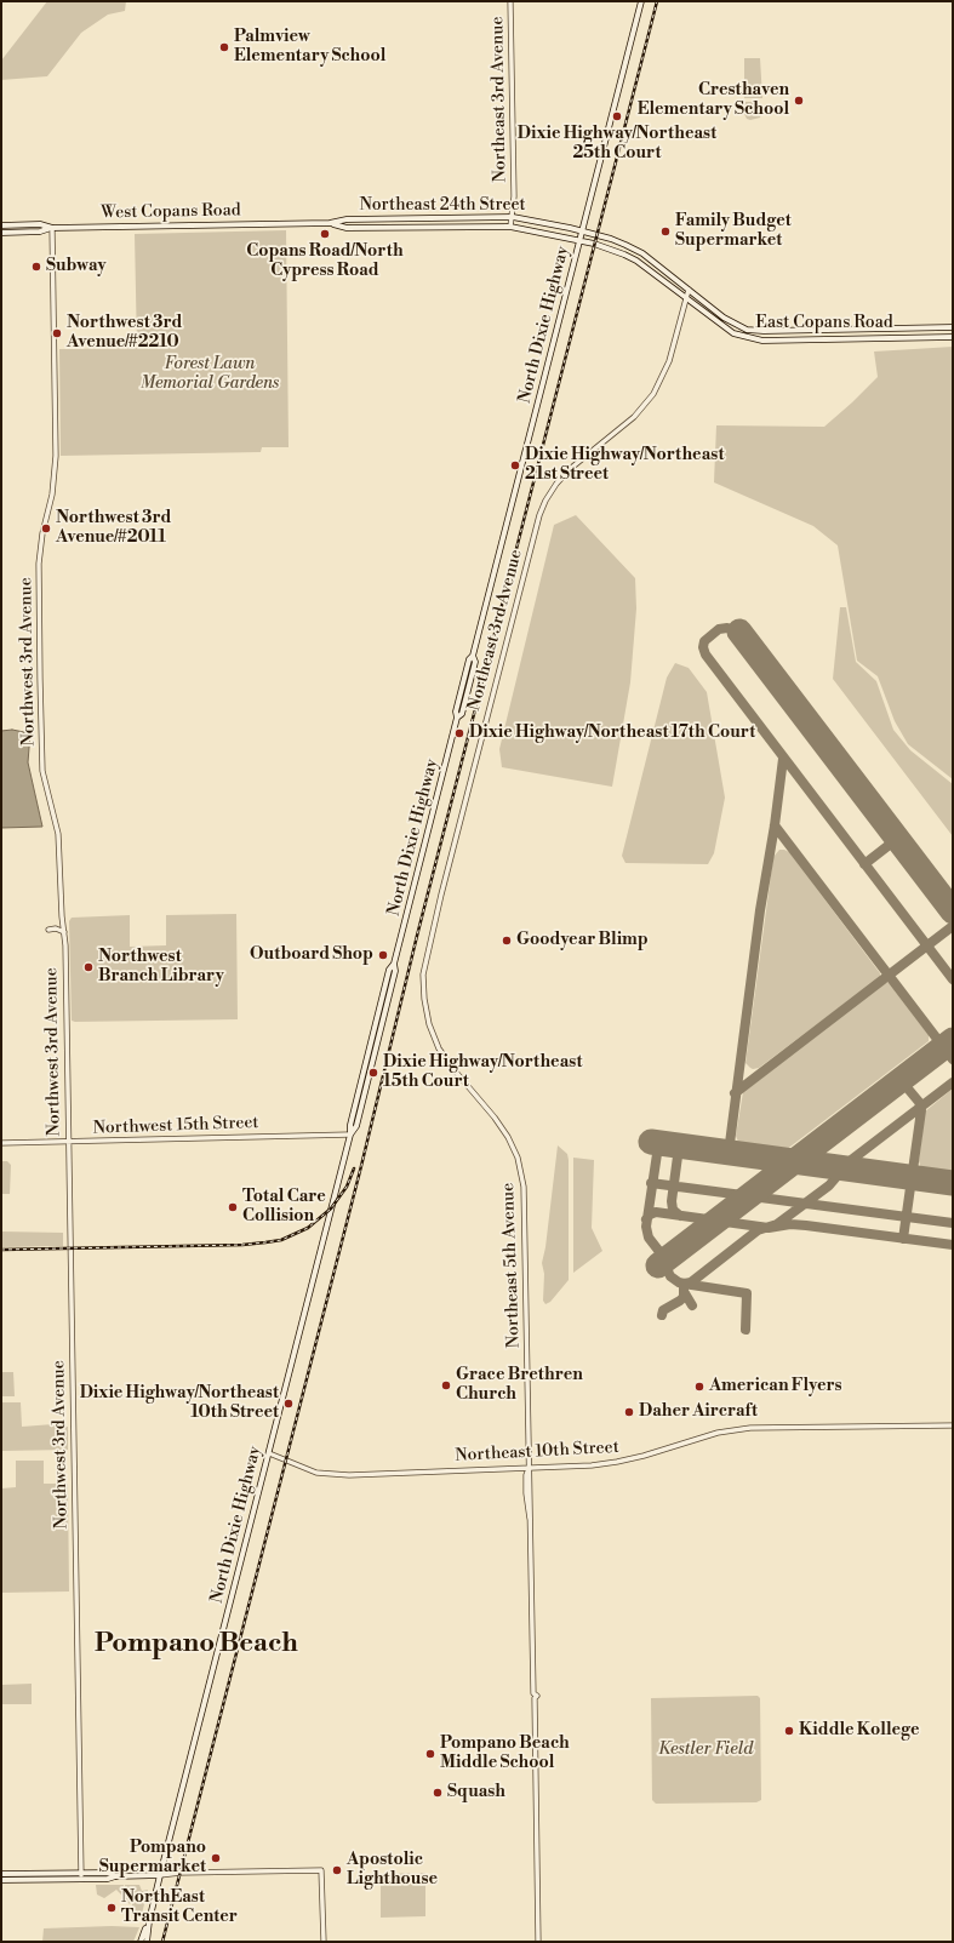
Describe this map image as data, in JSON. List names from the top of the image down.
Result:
{
  "streets": {
    "main road": [
      "Northeast 24th Street",
      "West Copans Road",
      "East Copans Road",
      "North Dixie Highway"
    ],
    "street": [
      "Northeast 3rd Avenue",
      "Northwest 3rd Avenue",
      "Northwest 15th Street",
      "Northeast 5th Avenue",
      "Northeast 10th Street"
    ]
  },
  "crossings": [
    ["Northeast 3rd Avenue", "Northeast 24th Street"],
    ["Northeast 3rd Avenue", "East Copans Road"],
    ["Northeast 3rd Avenue", "Northeast 5th Avenue"],
    ["Northeast 24th Street", "West Copans Road"],
    ["Northeast 24th Street", "East Copans Road"],
    ["Northeast 24th Street", "North Dixie Highway"],
    ["West Copans Road", "Northwest 3rd Avenue"],
    ["East Copans Road", "North Dixie Highway"],
    ["North Dixie Highway", "Northwest 15th Street"],
    ["North Dixie Highway", "Northeast 10th Street"],
    ["Northwest 3rd Avenue", "Northwest 15th Street"],
    ["Northeast 5th Avenue", "Northeast 10th Street"]
  ],
  "districts": ["Pompano Beach"],
  "parks": ["Forest Lawn Memorial Gardens", "Kestler Field"],
  "places": [
    "Palmview Elementary School",
    "Cresthaven Elementary School",
    "Dixie Highway/Northeast 25th Court",
    "Family Budget Supermarket",
    "Copans Road/North Cypress Road",
    "Subway",
    "Northwest 3rd Avenue/#2210",
    "Dixie Highway/Northeast 21st Street",
    "Northwest 3rd Avenue/#2011",
    "Dixie Highway/Northeast 17th Court",
    "Goodyear Blimp",
    "Outboard Shop",
    "Northwest Branch Library",
    "Dixie Highway/Northeast 15th Court",
    "Total Care Collision",
    "Grace Brethren Church",
    "American Flyers",
    "Dixie Highway/Northeast 10th Street",
    "Daher Aircraft",
    "Kiddle Kollege",
    "Pompano Beach Middle School",
    "Squash",
    "Pompano Supermarket",
    "Apostolic Lighthouse",
    "NorthEast Transit Center"
  ]
}
